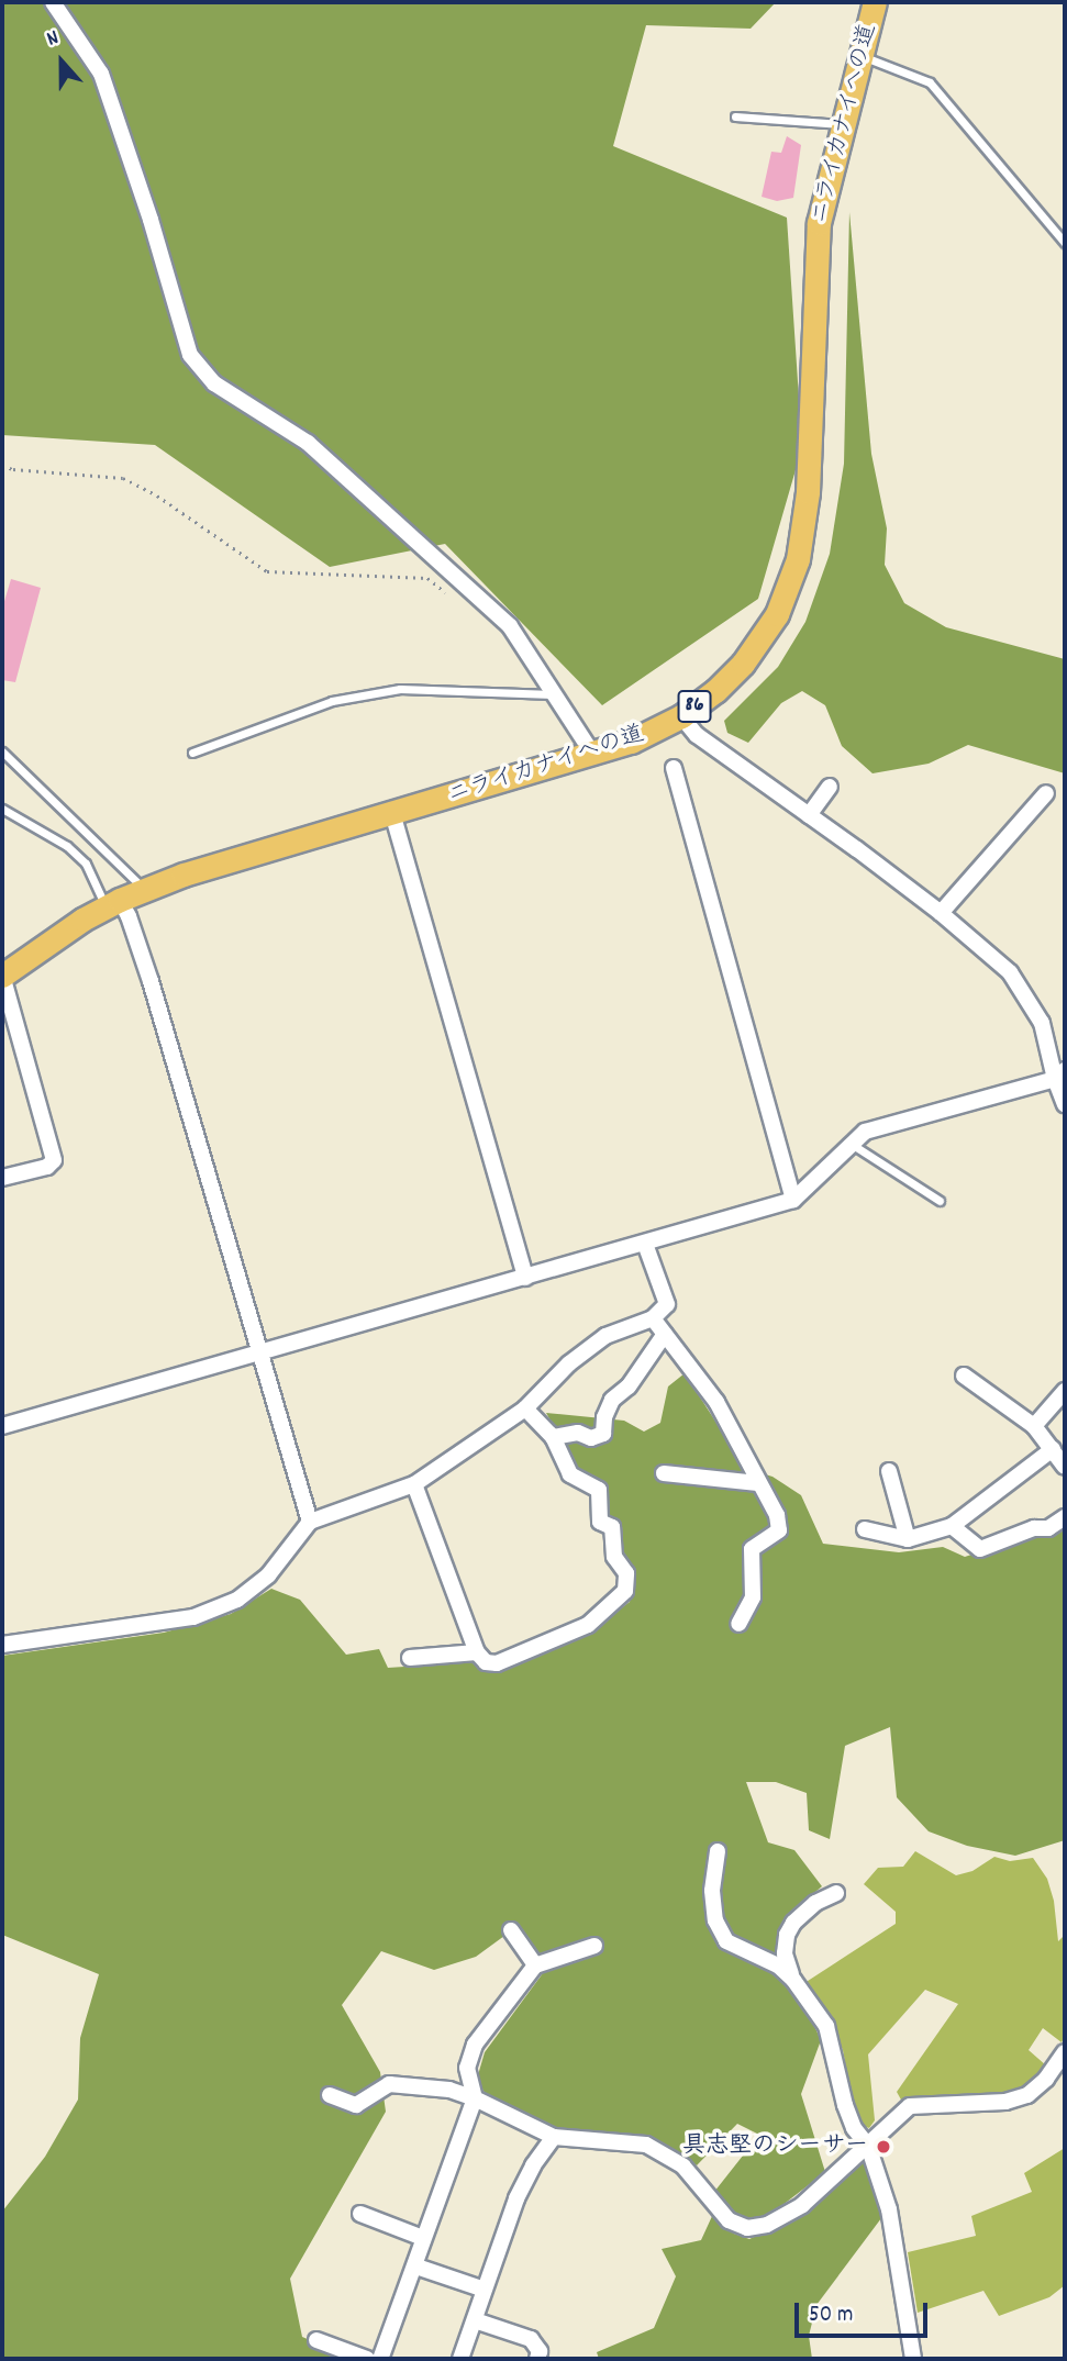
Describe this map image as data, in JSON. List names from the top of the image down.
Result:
{
  "streets": {
    "main road": ["ニライカナイへの道", "86"]
  },
  "places": ["具志堅のシーサー"],
  "scale_bar": "50 m",
  "north": "top"
}
